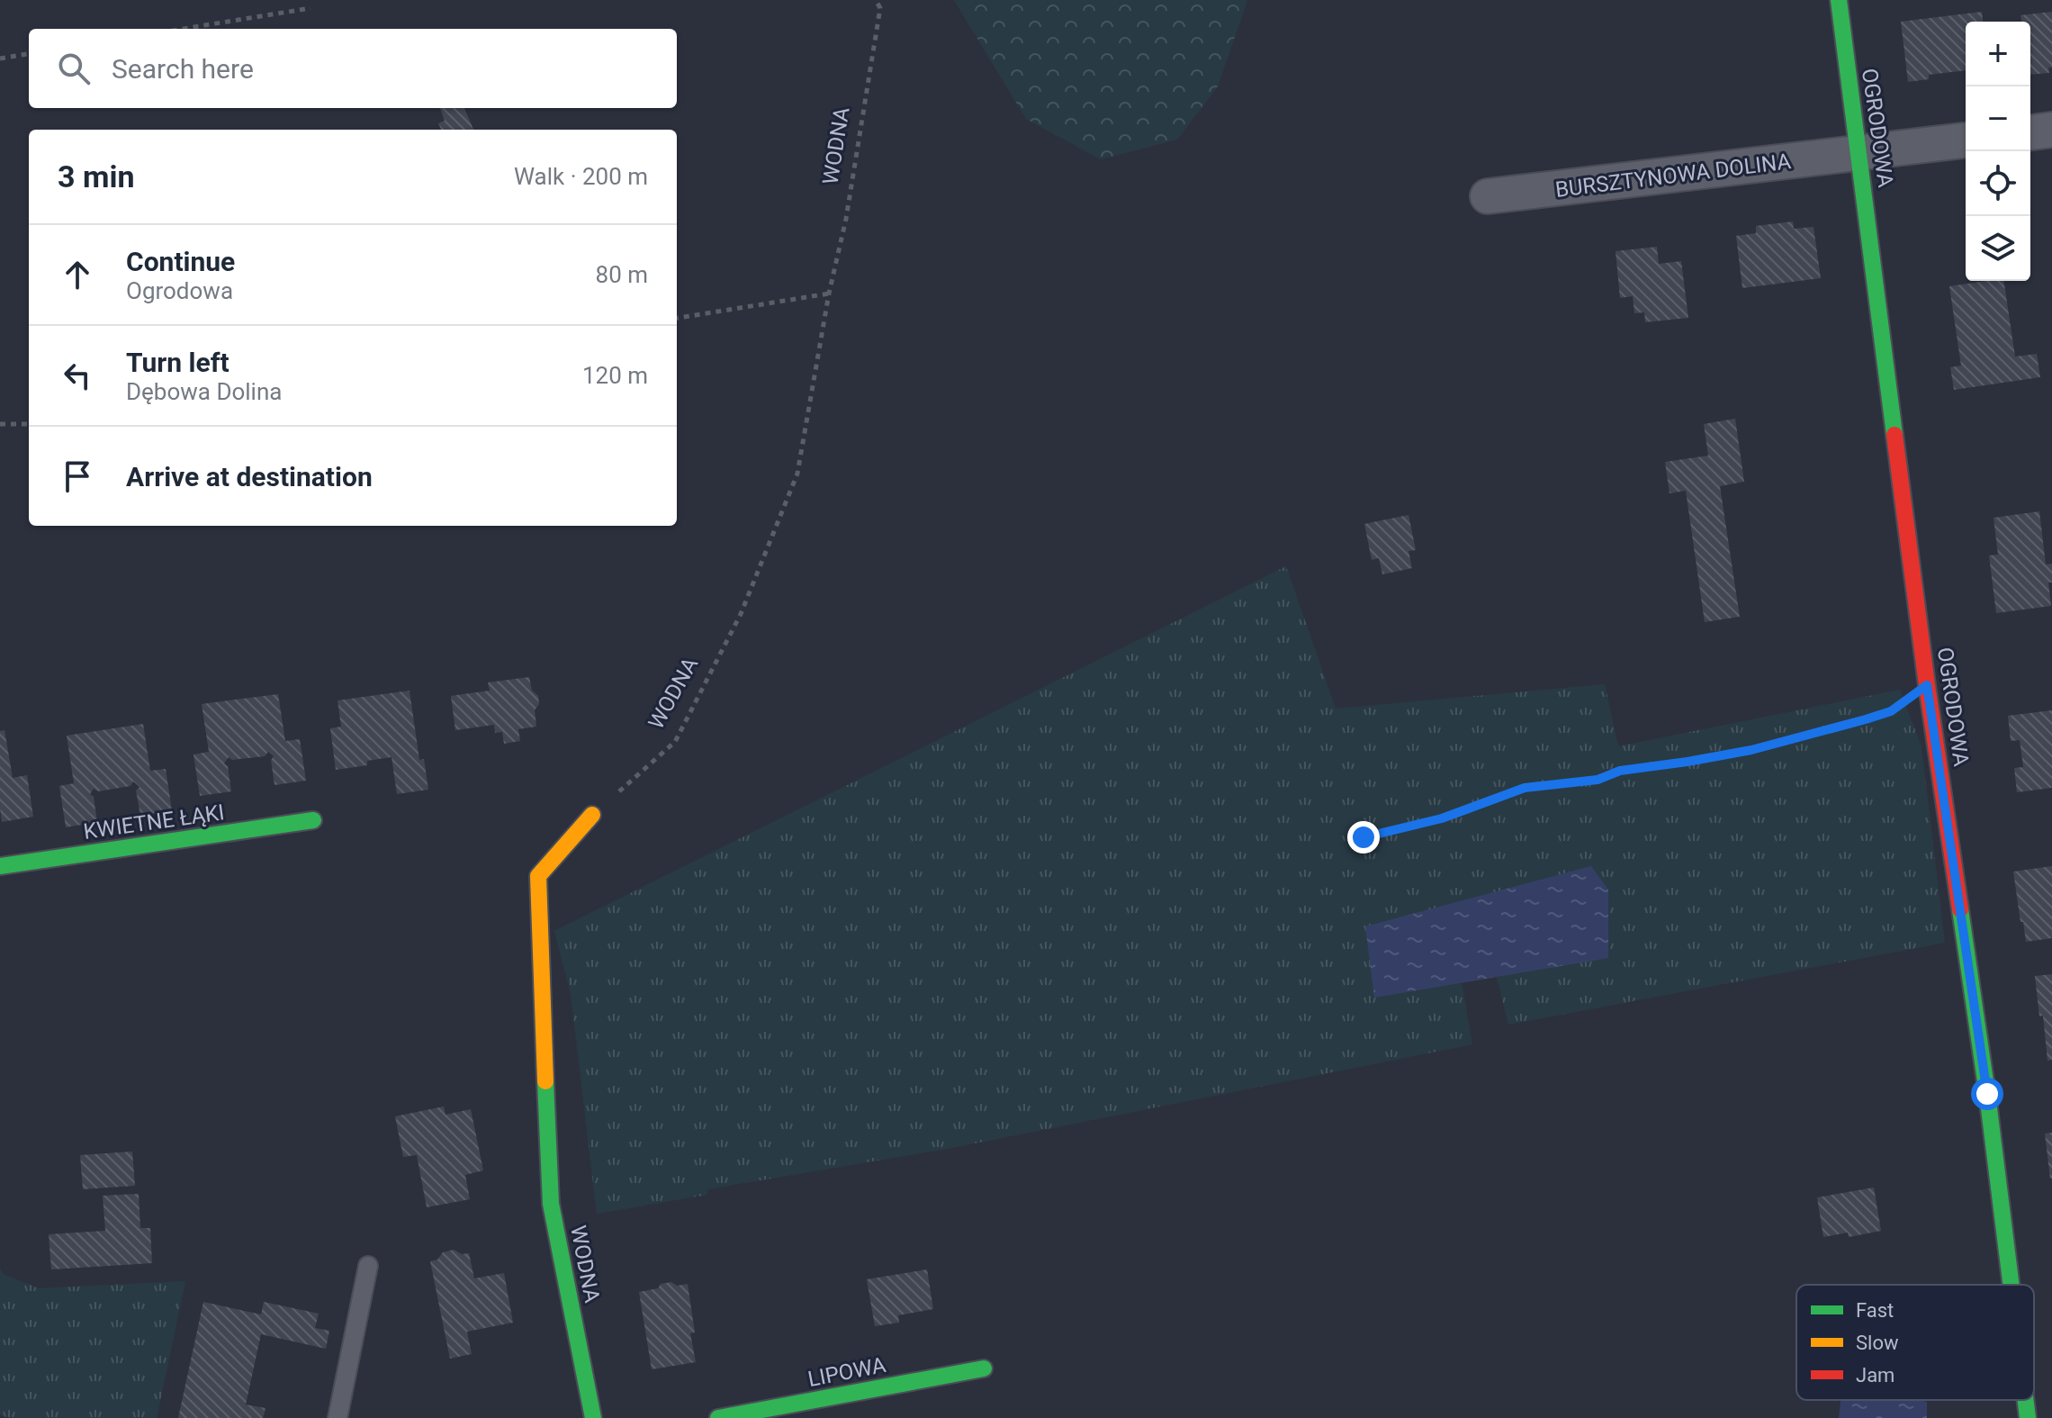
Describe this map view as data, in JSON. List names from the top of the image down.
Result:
{
  "streets": {
    "street": [
      "OGRODOWA",
      "WODNA",
      "BURSZTYNOWA DOLINA",
      "KWIETNE ŁĄKI",
      "LIPOWA"
    ]
  },
  "crossings": [
    ["OGRODOWA", "BURSZTYNOWA DOLINA"]
  ],
  "legend": ["Fast", "Slow", "Jam"],
  "page": {
    "map_buttons": ["+", "−"],
    "search": "Search here",
    "heading": ["3 min", "Walk · 200 m"],
    "list": [
      ["Continue", "Ogrodowa", "80 m"],
      ["Turn left", "Dębowa Dolina", "120 m"],
      "Arrive at destination"
    ]
  }
}
